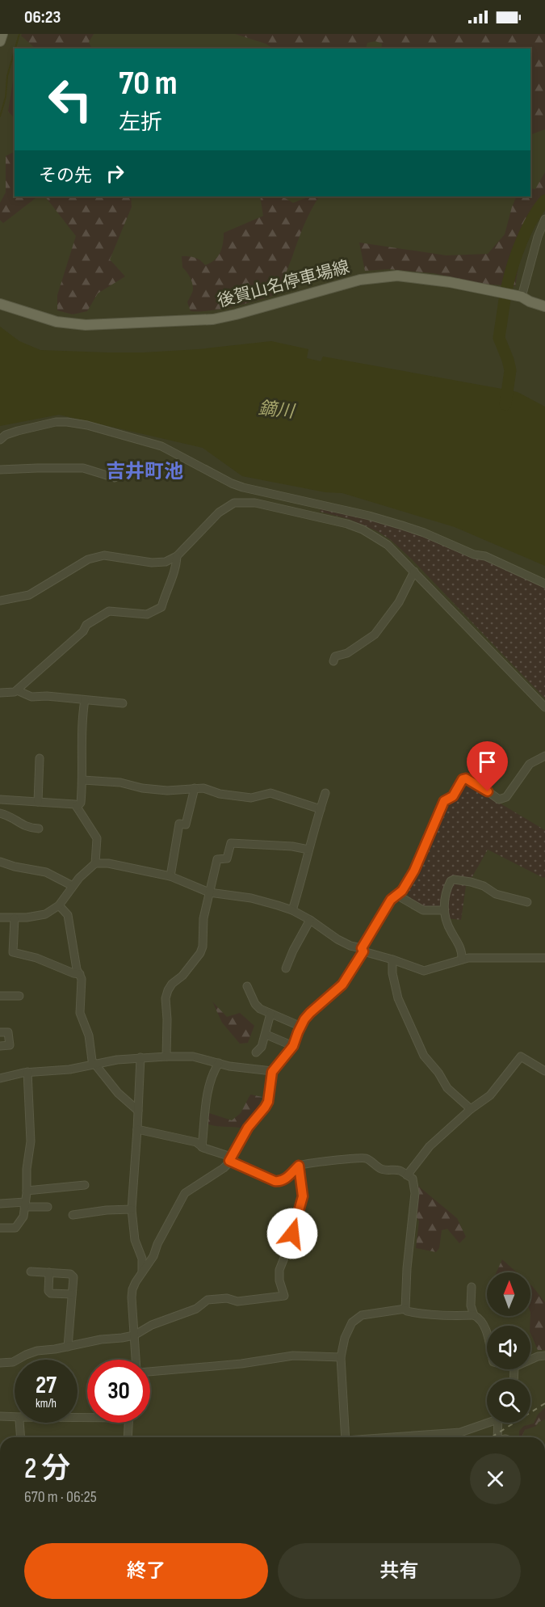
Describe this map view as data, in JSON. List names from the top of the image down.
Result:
{
  "streets": {
    "main road": ["後賀山名停車場線"]
  },
  "districts": ["吉井町池"],
  "water": ["鏑川"],
  "north": "top",
  "page": {
    "status": "06:23",
    "turn": ["70 m", "左折"],
    "then": "その先",
    "speed": "27 km/h",
    "limit": "30",
    "heading": ["2 分", "670 m · 06:25"],
    "buttons": ["終了", "共有"]
  }
}
